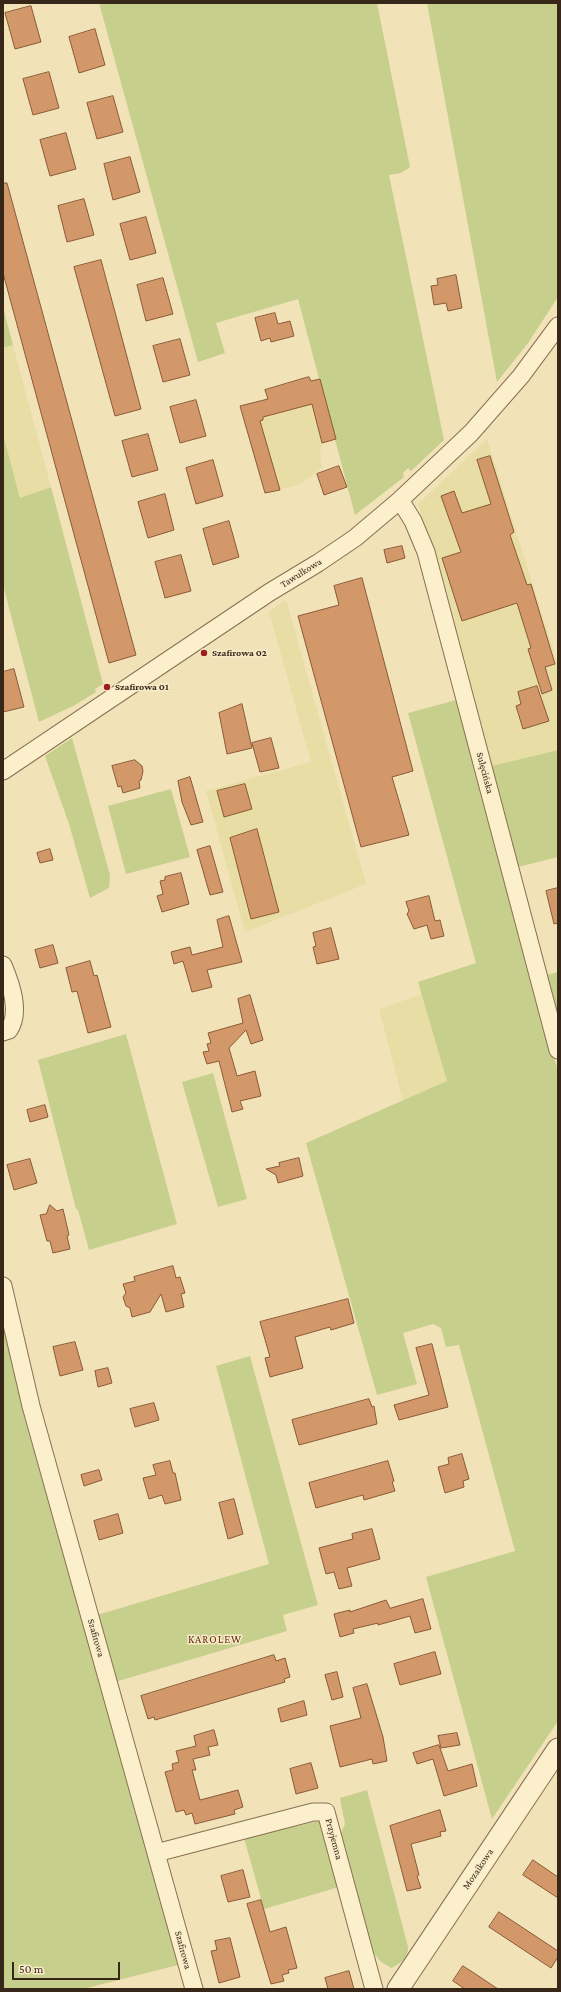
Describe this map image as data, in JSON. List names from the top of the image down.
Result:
{
  "streets": {
    "street": [
      "Tawułkowa",
      "Sulęcińska",
      "Szafirowa",
      "Przyjemna",
      "Mozaikowa"
    ]
  },
  "crossings": [
    ["Tawułkowa", "Sulęcińska"],
    ["Szafirowa", "Przyjemna"]
  ],
  "districts": ["KAROLEW"],
  "places": ["Szafirowa 02", "Szafirowa 01"],
  "scale_bar": "50 m"
}
